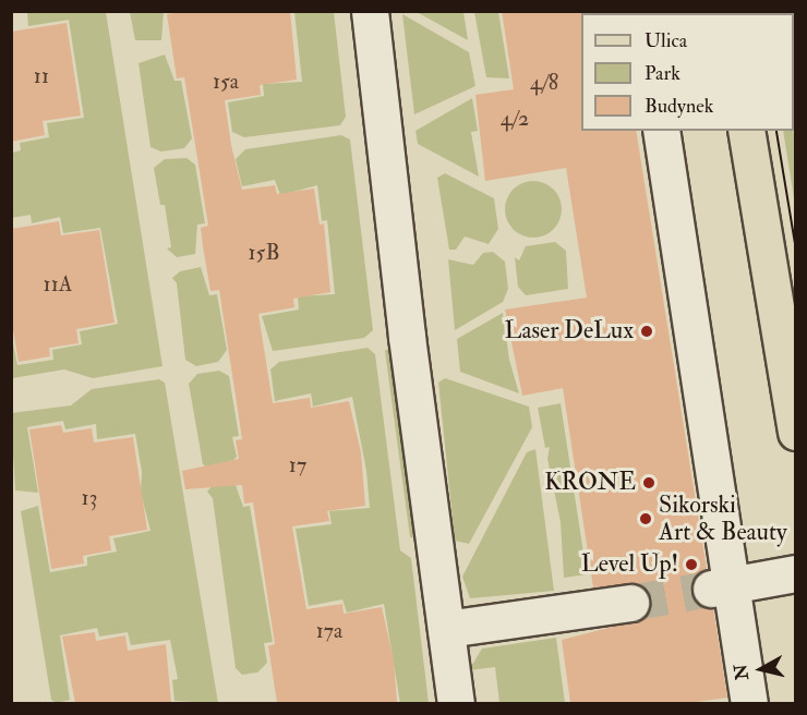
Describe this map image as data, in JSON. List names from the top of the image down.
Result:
{
  "places": [
    "Laser DeLux",
    "KRONE",
    "Sikorski Art & Beauty",
    "Level Up!"
  ],
  "house_numbers": [
    "11",
    "15a",
    "4/8",
    "4/2",
    "15B",
    "11A",
    "17",
    "13",
    "17a"
  ],
  "legend": ["Ulica", "Park", "Budynek"],
  "north": "left"
}
